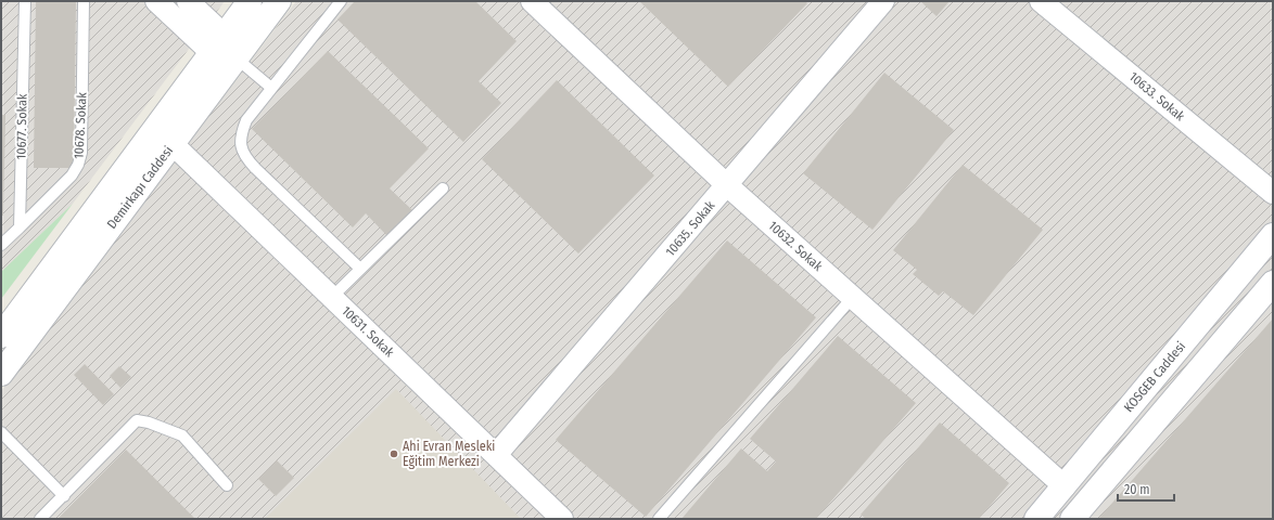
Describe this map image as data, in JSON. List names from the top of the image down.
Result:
{
  "streets": {
    "street": [
      "10633. Sokak",
      "Demirkapı Caddesi",
      "10635. Sokak",
      "10632. Sokak",
      "10631. Sokak",
      "KOSGEB Caddesi"
    ],
    "lane": ["10678. Sokak", "10677. Sokak"]
  },
  "crossings": [
    ["10678. Sokak", "10677. Sokak"],
    ["Demirkapı Caddesi", "10631. Sokak"],
    ["10635. Sokak", "10632. Sokak"],
    ["10635. Sokak", "10631. Sokak"],
    ["10632. Sokak", "KOSGEB Caddesi"]
  ],
  "places": ["Ahi Evran Mesleki Eğitim Merkezi"],
  "scale_bar": "20 m"
}
